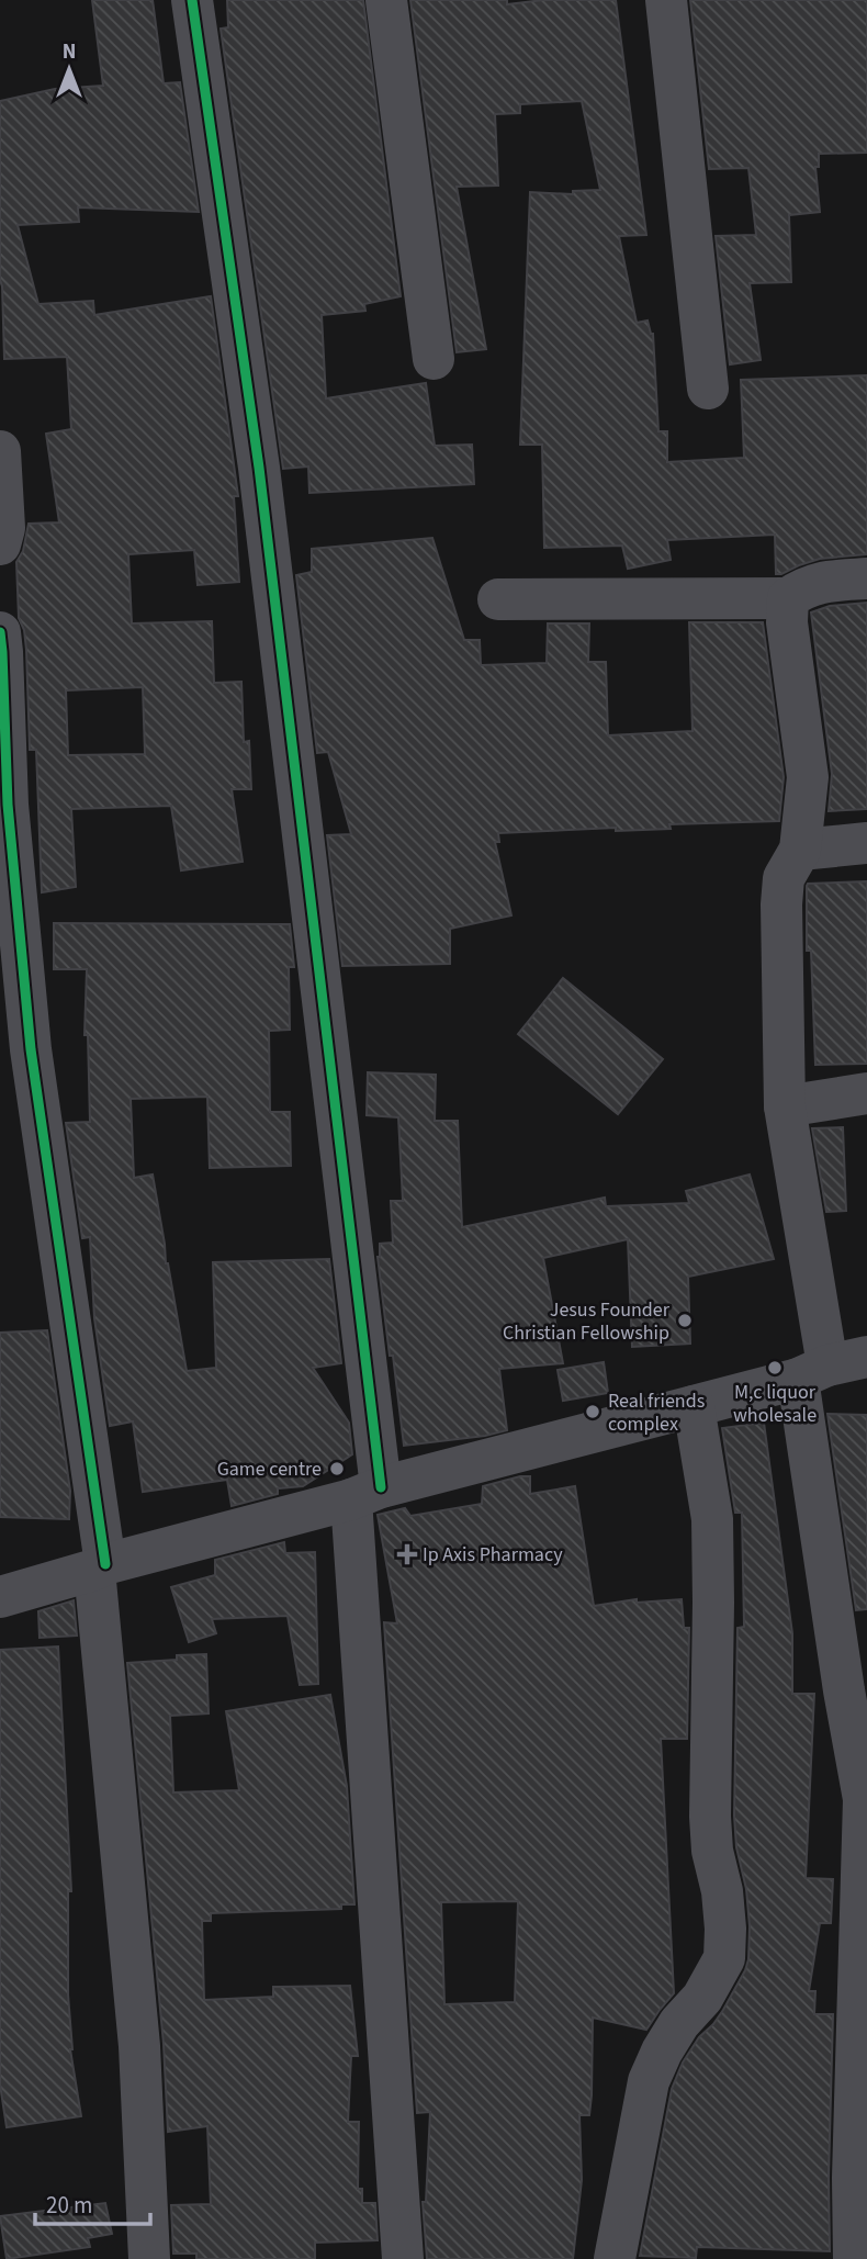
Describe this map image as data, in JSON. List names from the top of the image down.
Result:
{
  "places": {
    "other": [
      "Jesus Founder Christian Fellowship",
      "M,c liquor wholesale",
      "Real friends complex",
      "Game centre"
    ],
    "health": ["Ip Axis Pharmacy"]
  },
  "scale_bar": "20 m",
  "north": "top"
}
